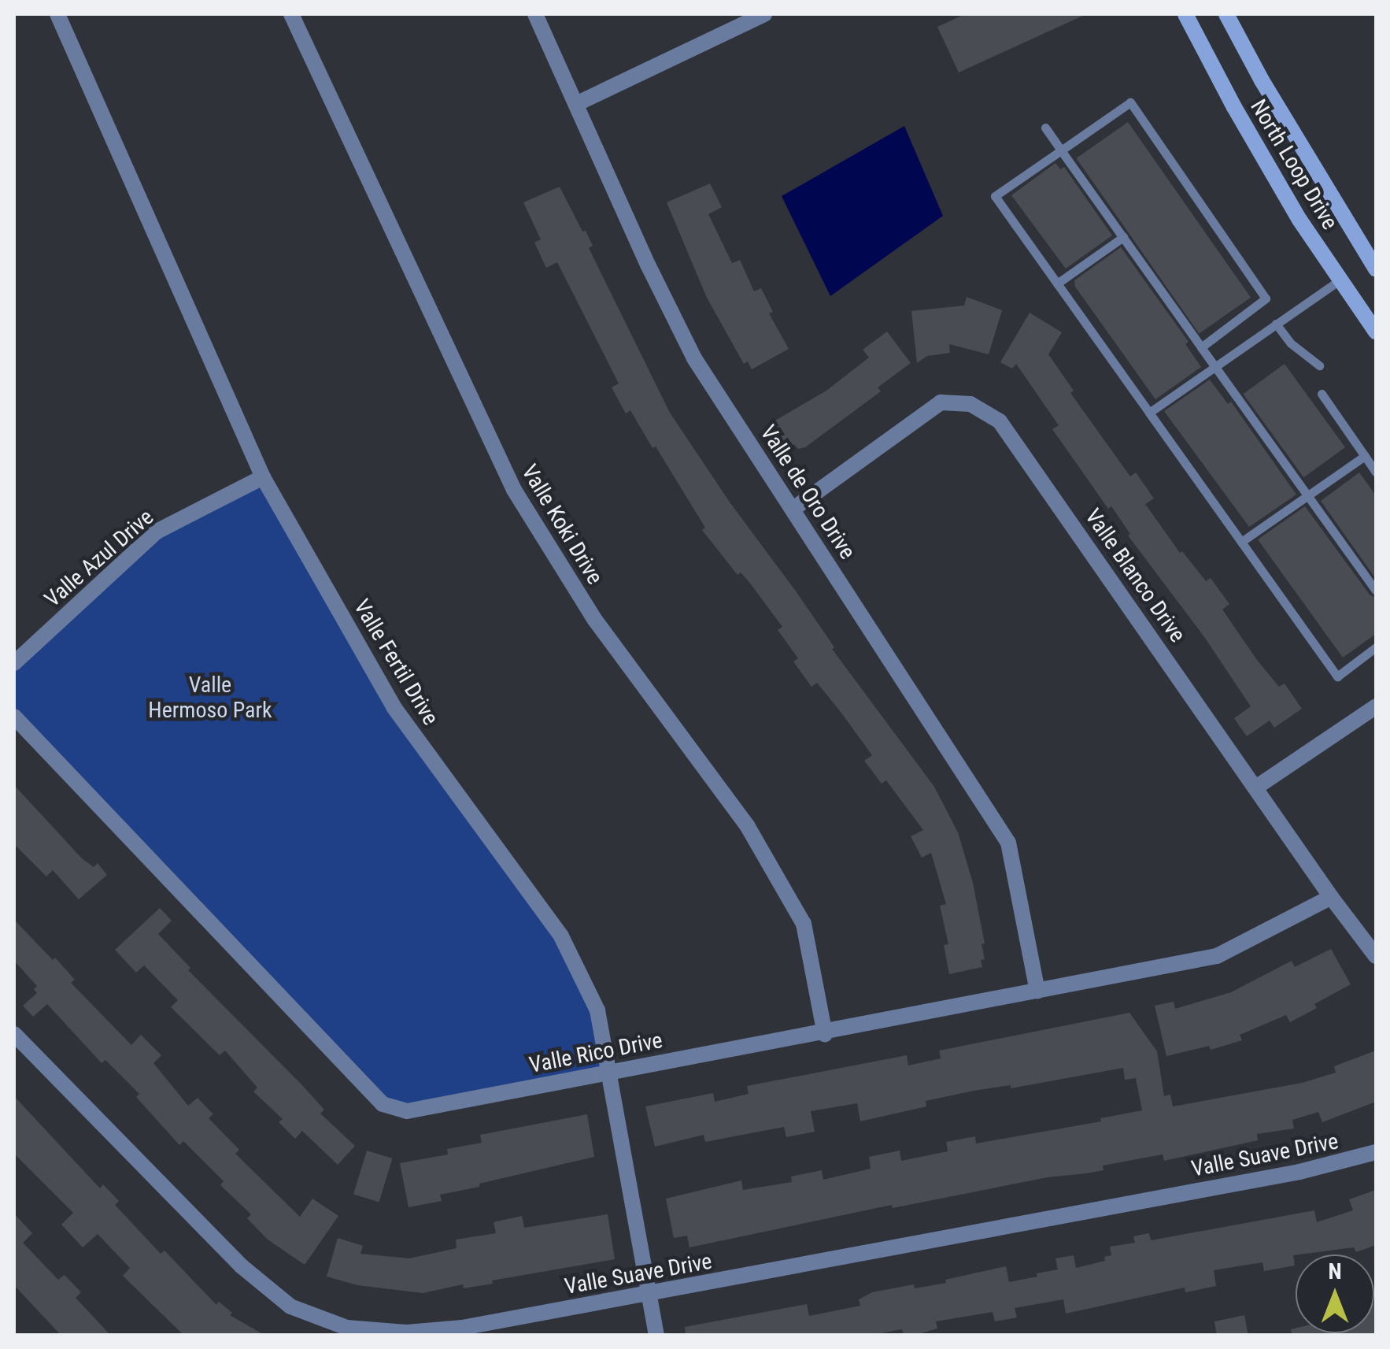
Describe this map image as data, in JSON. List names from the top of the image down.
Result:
{
  "streets": {
    "main road": ["North Loop Drive"],
    "street": [
      "Valle de Oro Drive",
      "Valle Koki Drive",
      "Valle Azul Drive",
      "Valle Blanco Drive",
      "Valle Fertil Drive",
      "Valle Rico Drive",
      "Valle Suave Drive"
    ]
  },
  "crossings": [
    ["Valle de Oro Drive", "Valle Blanco Drive"],
    ["Valle de Oro Drive", "Valle Rico Drive"],
    ["Valle Koki Drive", "Valle Rico Drive"],
    ["Valle Azul Drive", "Valle Fertil Drive"],
    ["Valle Blanco Drive", "Valle Rico Drive"],
    ["Valle Fertil Drive", "Valle Rico Drive"],
    ["Valle Fertil Drive", "Valle Suave Drive"]
  ],
  "parks": ["Valle Hermoso Park"],
  "north": "top"
}
